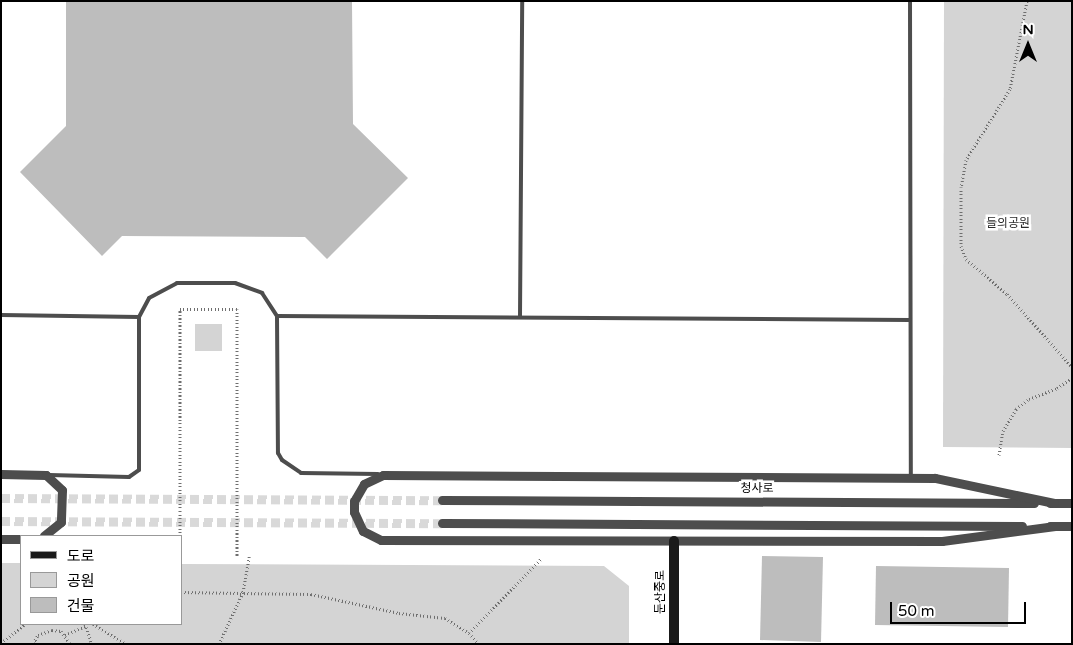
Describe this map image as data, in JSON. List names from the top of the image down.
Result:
{
  "streets": {
    "main road": ["둔산중로"],
    "street": ["청사로"]
  },
  "parks": ["들의공원"],
  "legend": ["도로", "공원", "건물"],
  "scale_bar": "50 m",
  "north": "top"
}
